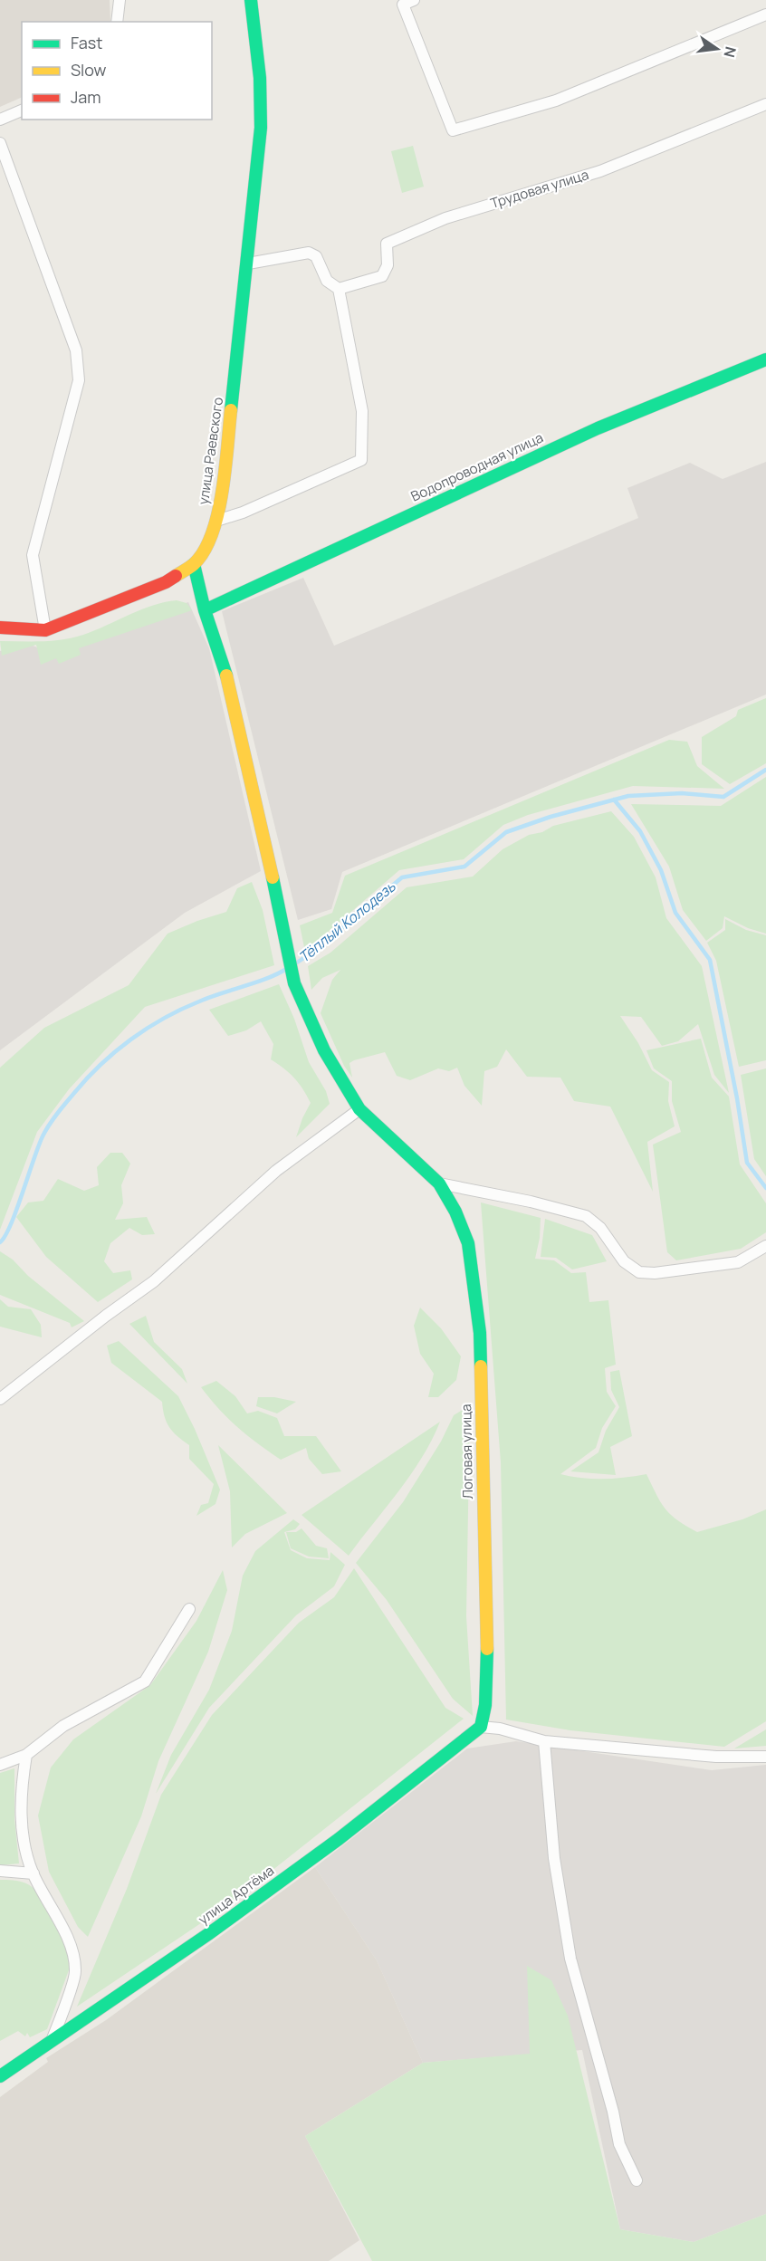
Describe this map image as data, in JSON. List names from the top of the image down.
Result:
{
  "streets": {
    "street": [
      "Трудовая улица",
      "улица Раевского",
      "Водопроводная улица",
      "Логовая улица",
      "улица Артёма"
    ]
  },
  "crossings": [
    ["Водопроводная улица", "Логовая улица"],
    ["Логовая улица", "улица Артёма"]
  ],
  "water": ["Тёплый Колодезь"],
  "legend": ["Fast", "Slow", "Jam"],
  "north": "right"
}
